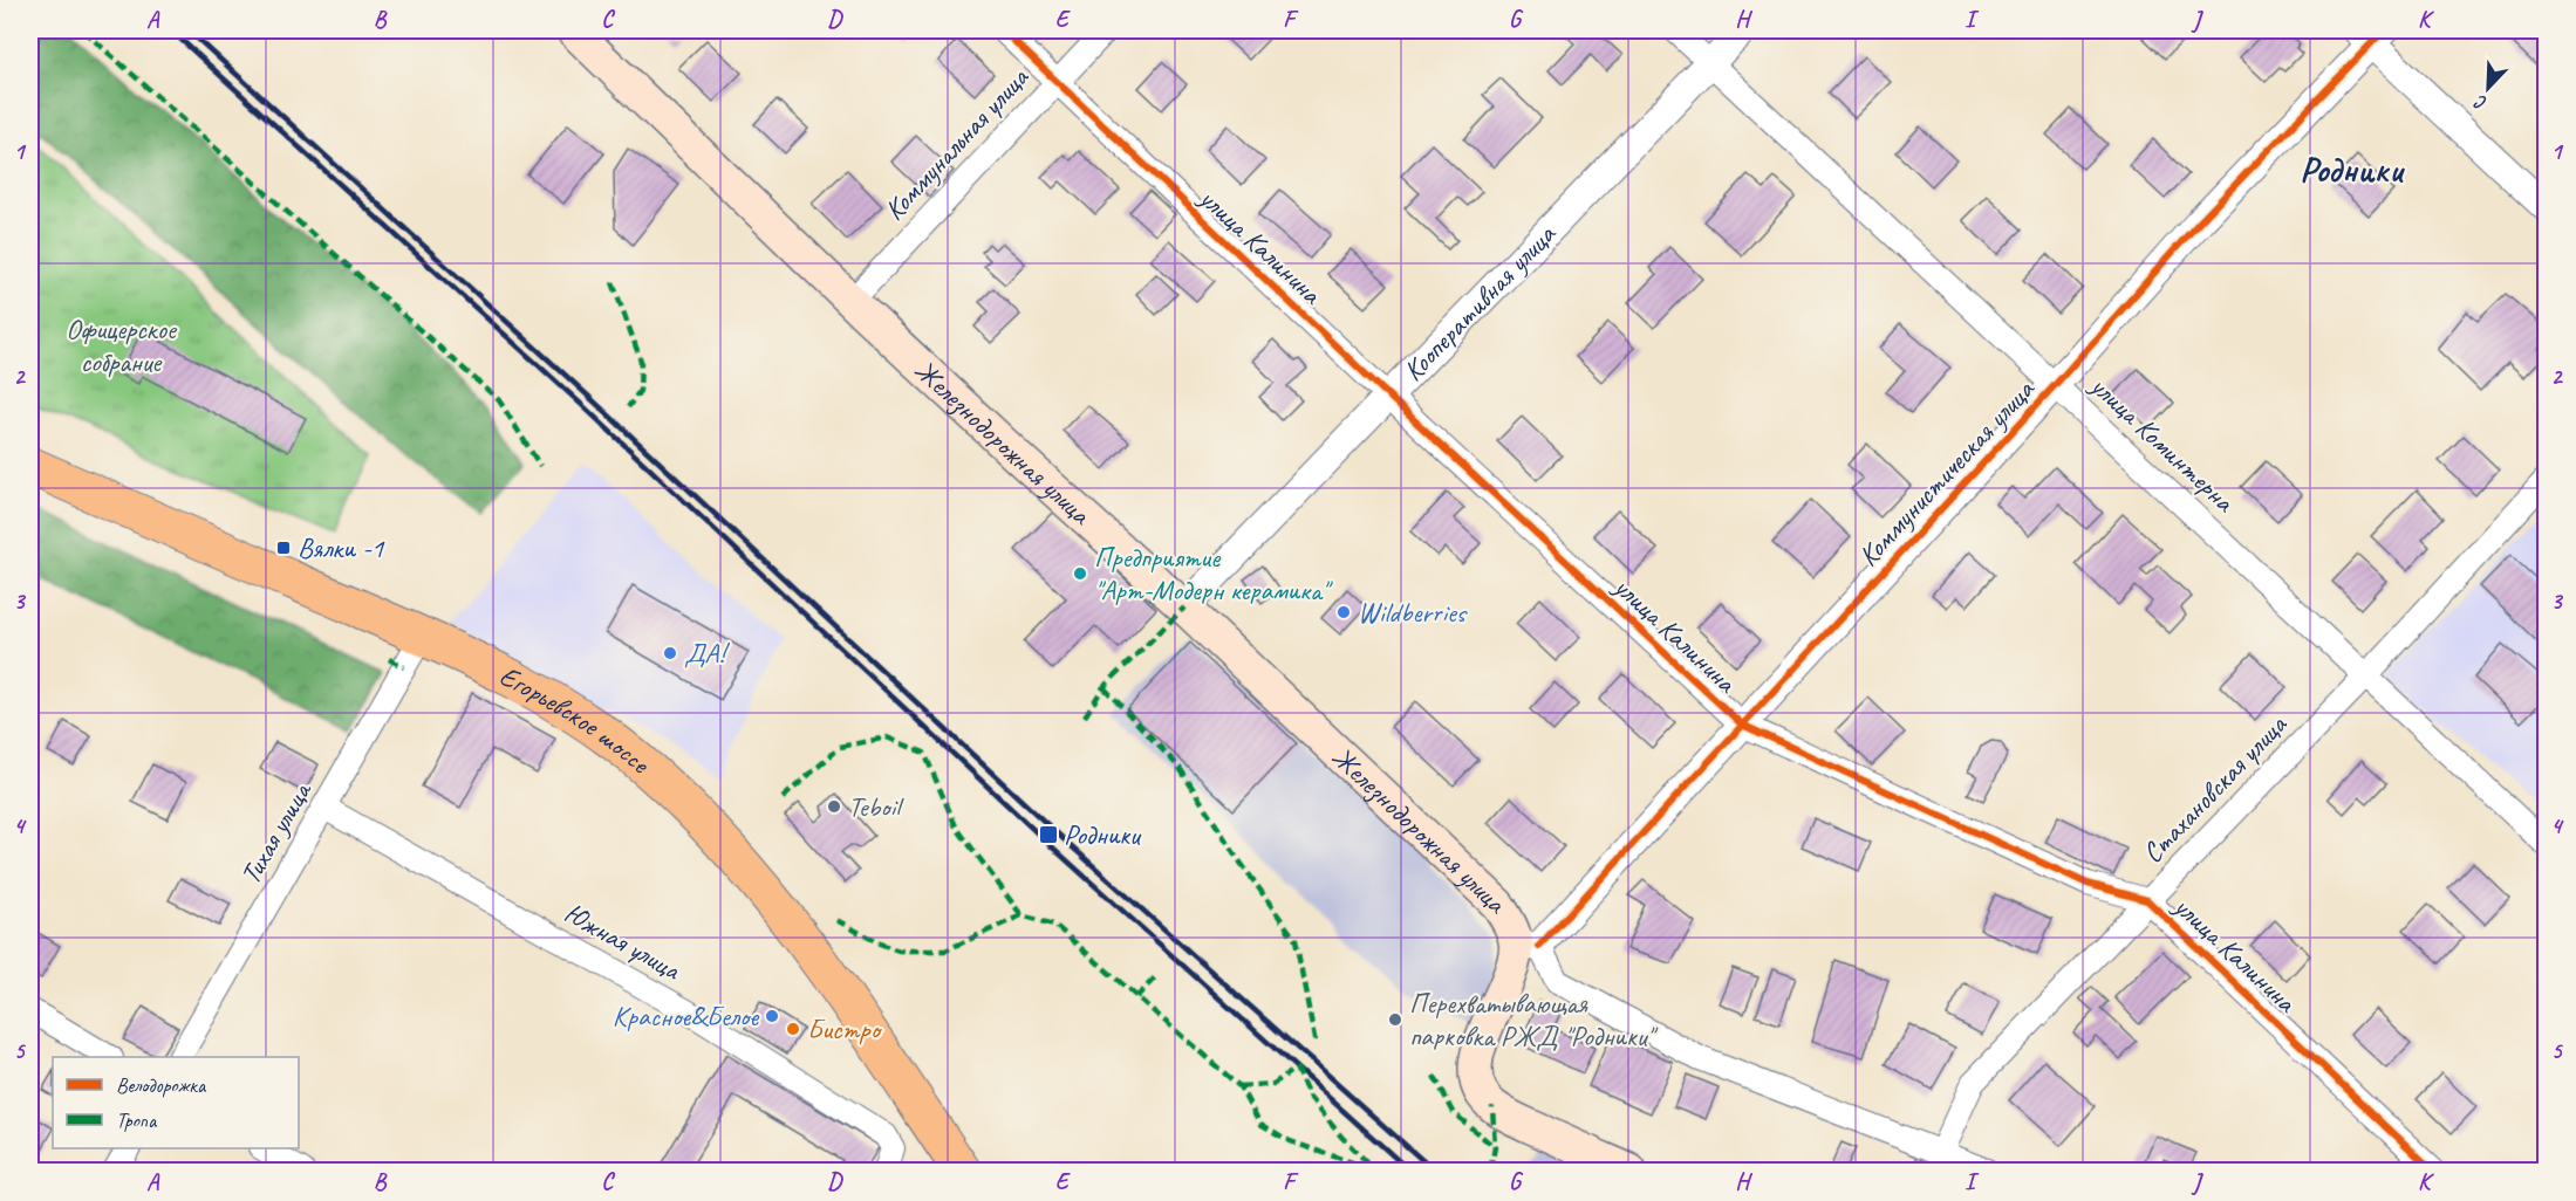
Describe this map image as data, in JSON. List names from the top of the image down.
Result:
{
  "streets": {
    "main road": ["Железнодорожная улица", "Егорьевское шоссе"],
    "street": [
      "Коммунальная улица",
      "улица Калинина",
      "Кооперативная улица",
      "улица Коминтерна",
      "Коммунистическая улица",
      "Стахановская улица",
      "Тихая улица",
      "Южная улица"
    ]
  },
  "crossings": [
    ["Коммунальная улица", "улица Калинина"],
    ["Коммунальная улица", "Железнодорожная улица"],
    ["улица Калинина", "Кооперативная улица"],
    ["улица Калинина", "Коммунистическая улица"],
    ["улица Калинина", "Стахановская улица"],
    ["Кооперативная улица", "Железнодорожная улица"],
    ["Кооперативная улица", "улица Коминтерна"],
    ["Железнодорожная улица", "Коммунистическая улица"],
    ["Железнодорожная улица", "Стахановская улица"],
    ["улица Коминтерна", "Коммунистическая улица"],
    ["улица Коминтерна", "Стахановская улица"],
    ["Егорьевское шоссе", "Тихая улица"],
    ["Тихая улица", "Южная улица"]
  ],
  "districts": ["Родники"],
  "parks": ["Офицерское собрание"],
  "places": {
    "transit": ["Вялки -1", "Родники"],
    "other": [
      "Предприятие \"Арт-Модерн керамика\"",
      "Wildberries",
      "ДА!",
      "Teboil",
      "Красное&Белое",
      "Перехватывающая парковка РЖД \"Родники\"",
      "Бистро"
    ]
  },
  "legend": ["Велодорожка", "Тропа"],
  "north": "bottom left",
  "grid": {
    "columns": [
      "A",
      "B",
      "C",
      "D",
      "E",
      "F",
      "G",
      "H",
      "I",
      "J",
      "K"
    ],
    "rows": [
      "1",
      "2",
      "3",
      "4",
      "5"
    ]
  }
}
